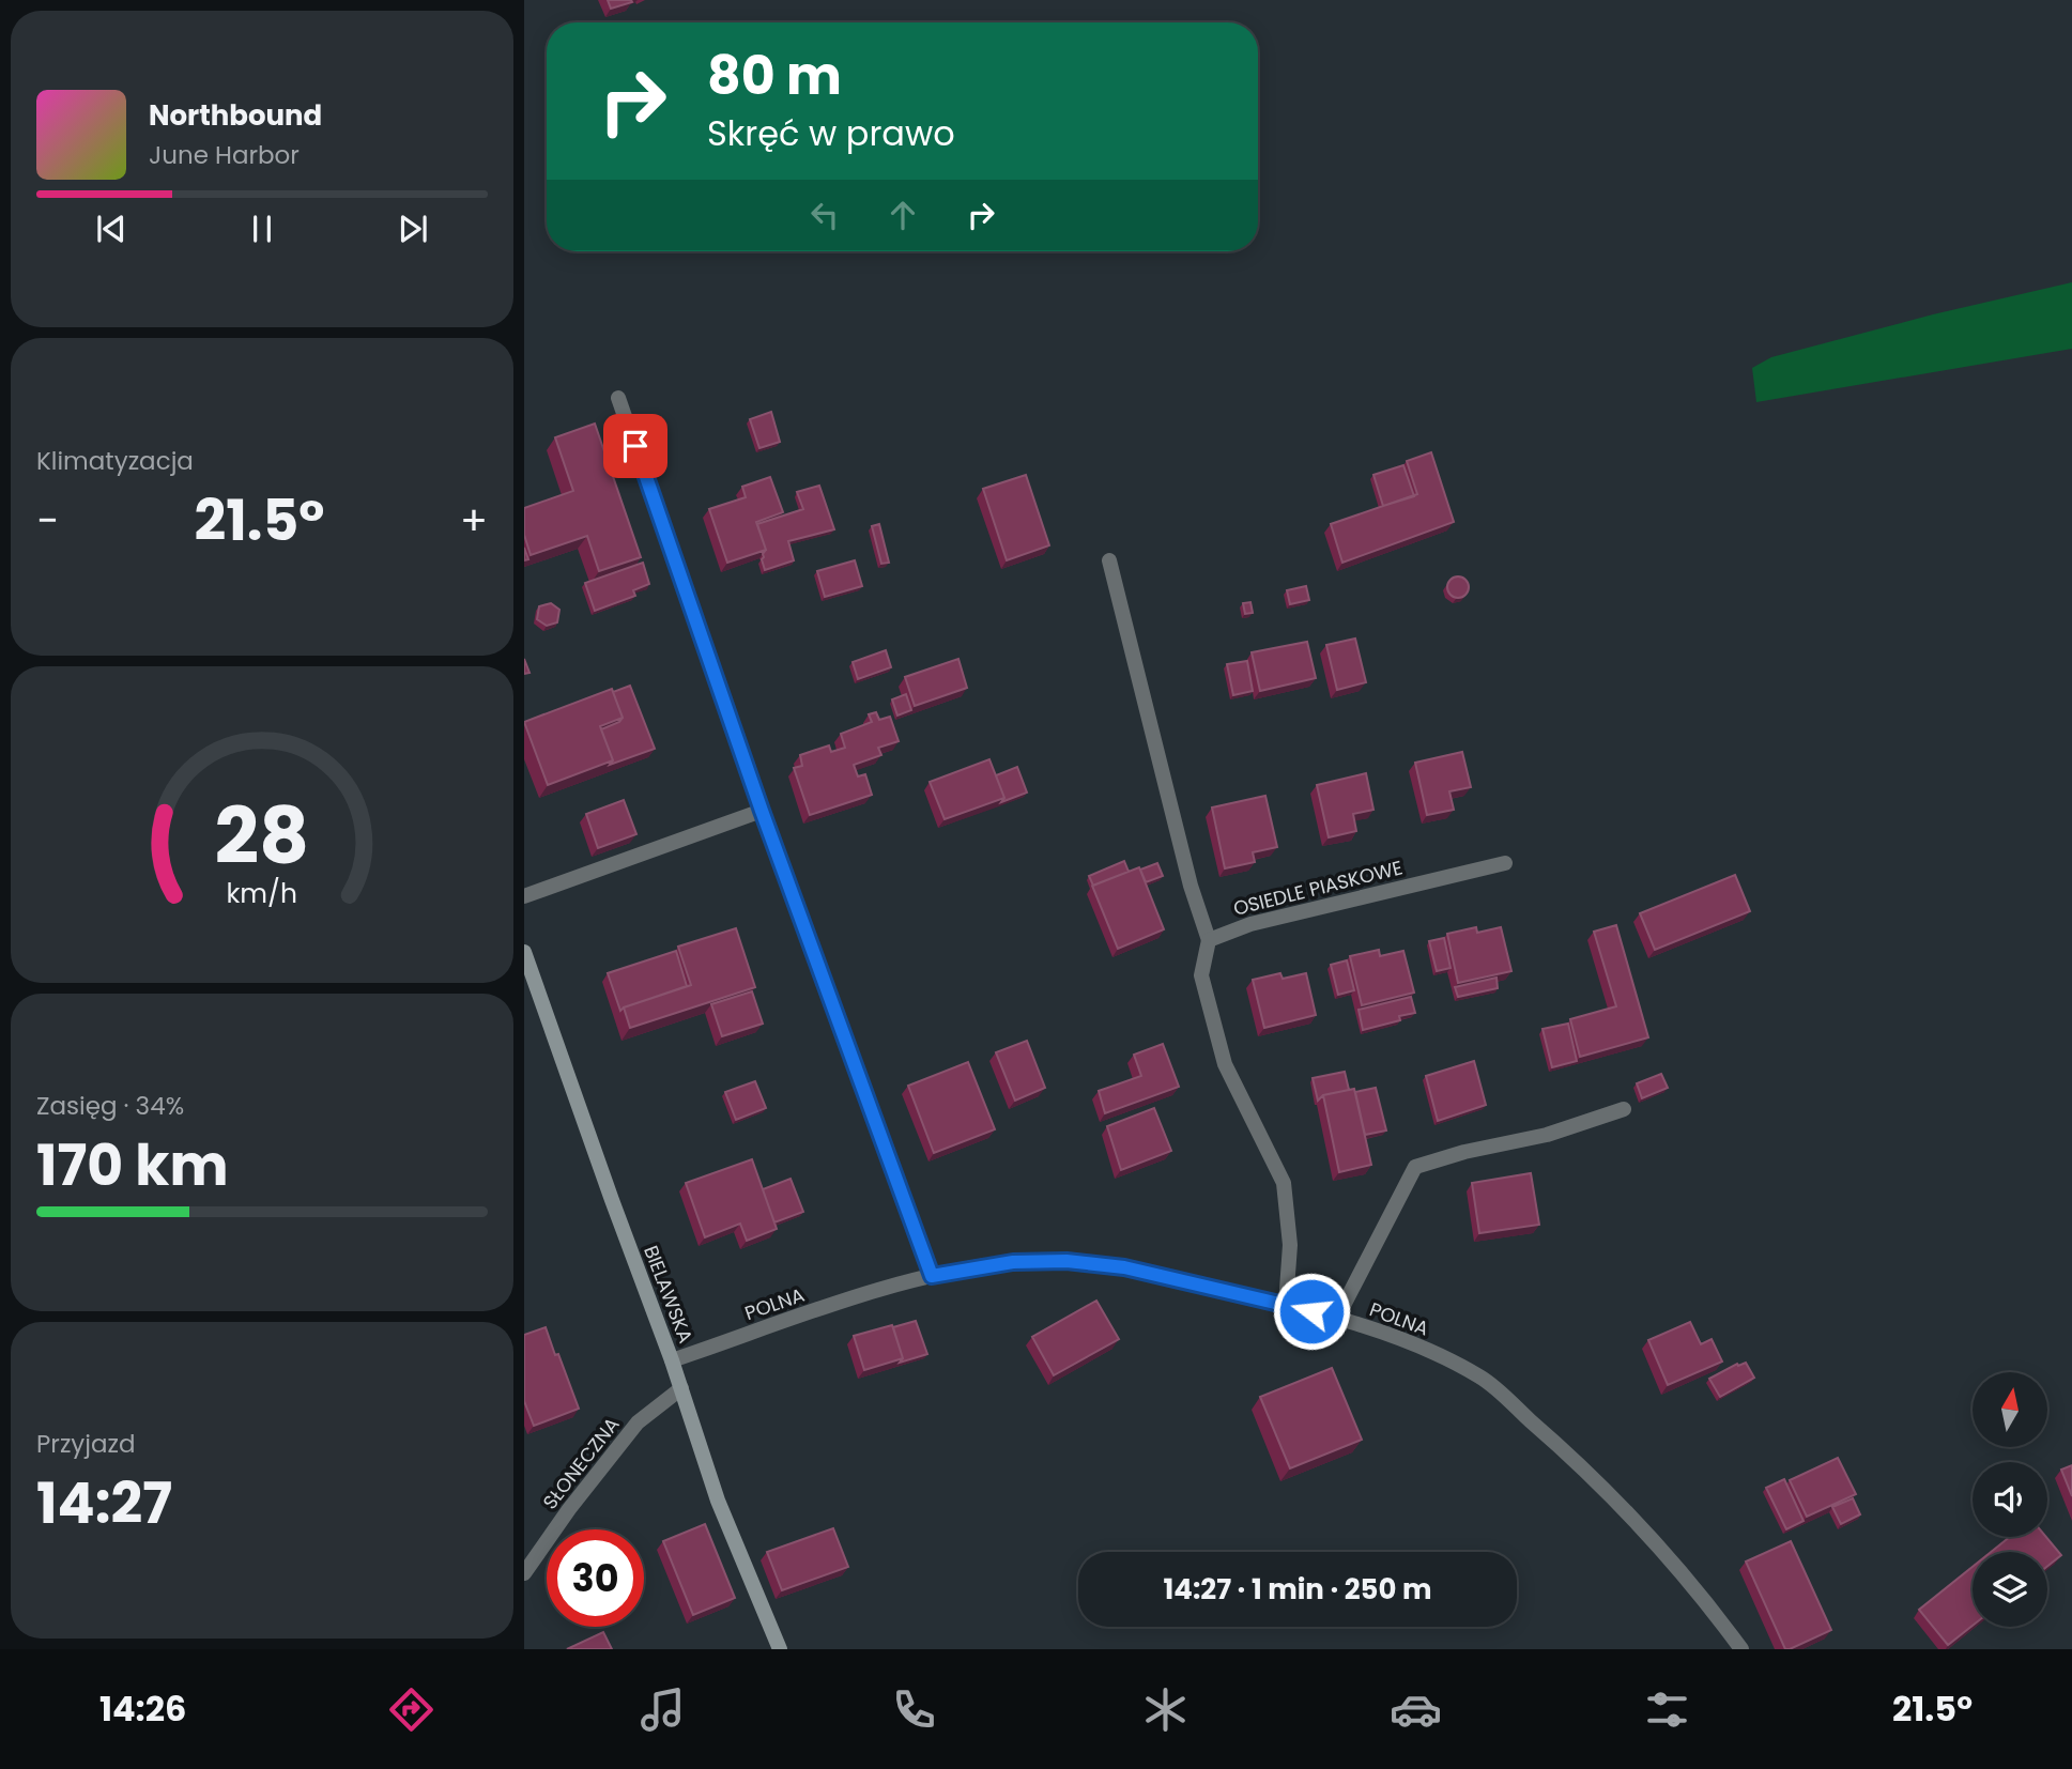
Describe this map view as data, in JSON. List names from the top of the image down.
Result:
{
  "streets": {
    "street": [
      "OSIEDLE PIASKOWE",
      "BIELAWSKA",
      "POLNA",
      "SŁONECZNA"
    ]
  },
  "crossings": [
    ["BIELAWSKA", "POLNA"],
    ["BIELAWSKA", "SŁONECZNA"]
  ],
  "north": "top",
  "page": {
    "turn": ["80 m", "Skręć w prawo"],
    "song": ["Northbound", "June Harbor"],
    "tile": [
      "Klimatyzacja",
      ["Zasięg · 34%", "170 km"],
      ["Przyjazd", "14:27"]
    ],
    "heat": ["−", "21.5°", "+"],
    "limit": "30",
    "trip": "14:27 · 1 min · 250 m",
    "tabs": ["14:26", "21.5°"],
    "gauge": ["28", "km/h"]
  }
}
